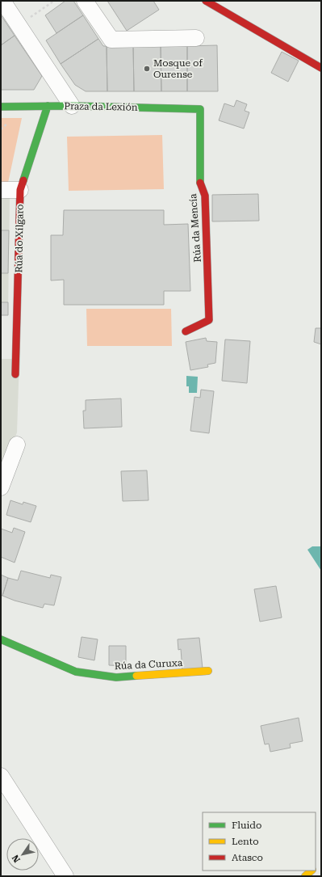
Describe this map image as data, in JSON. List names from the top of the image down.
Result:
{
  "streets": {
    "main road": [
      "Praza da Lexión",
      "Rúa da Mencía",
      "Rúa do Xílgaro",
      "Rúa da Curuxa"
    ]
  },
  "crossings": [
    ["Praza da Lexión", "Rúa da Mencía"],
    ["Praza da Lexión", "Rúa do Xílgaro"]
  ],
  "places": ["Mosque of Ourense"],
  "legend": ["Fluido", "Lento", "Atasco"],
  "north": "bottom left"
}
